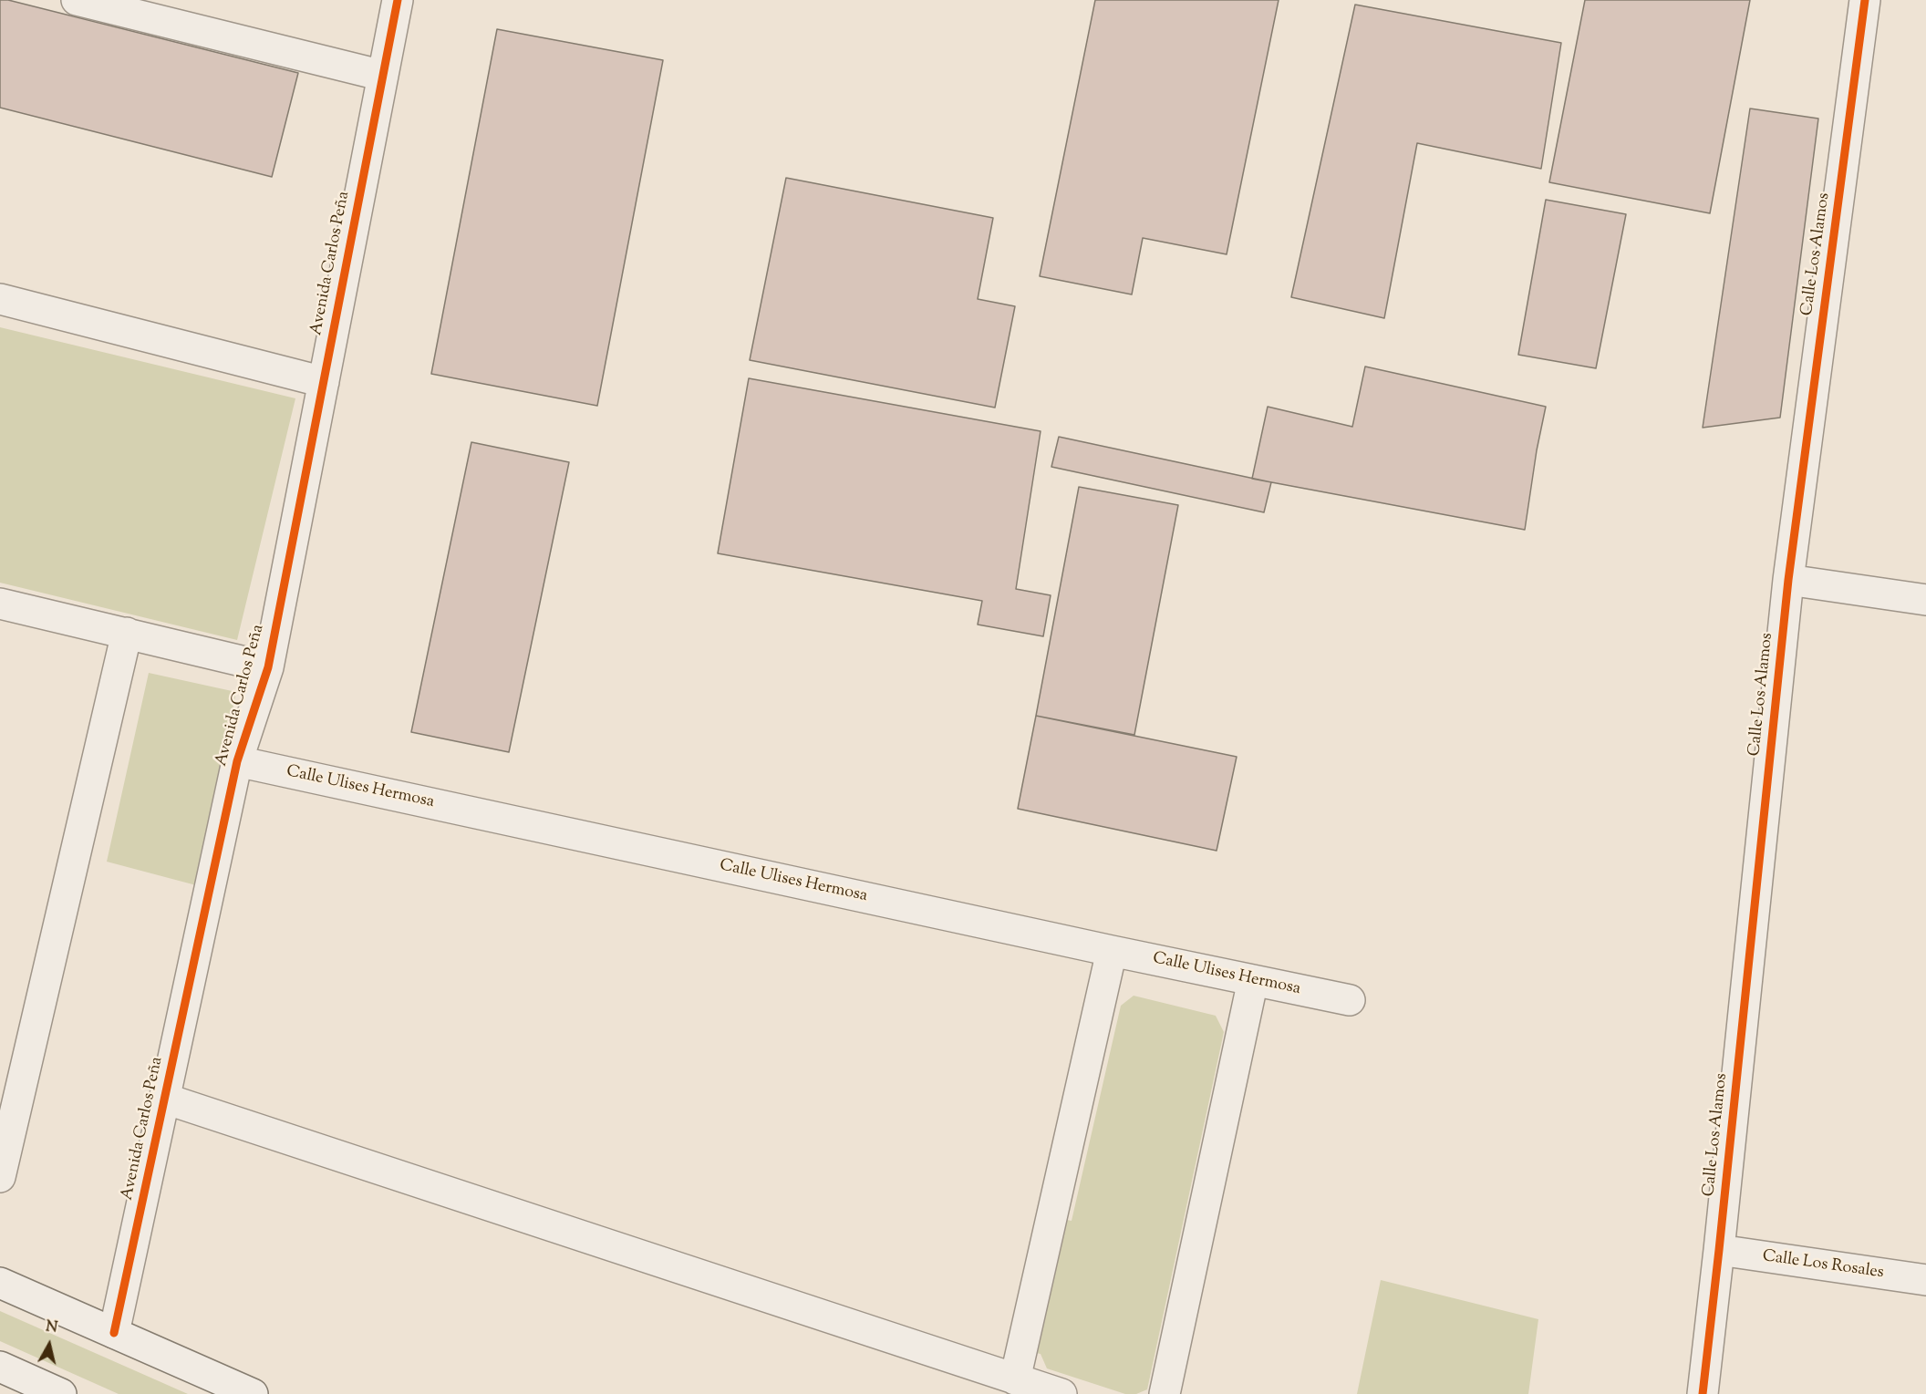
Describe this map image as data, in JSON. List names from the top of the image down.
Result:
{
  "streets": {
    "street": [
      "Calle Los Alamos",
      "Avenida Carlos Peña",
      "Calle Ulises Hermosa",
      "Calle Los Rosales"
    ]
  },
  "crossings": [
    ["Calle Los Alamos", "Calle Los Rosales"],
    ["Avenida Carlos Peña", "Calle Ulises Hermosa"]
  ],
  "north": "top"
}
